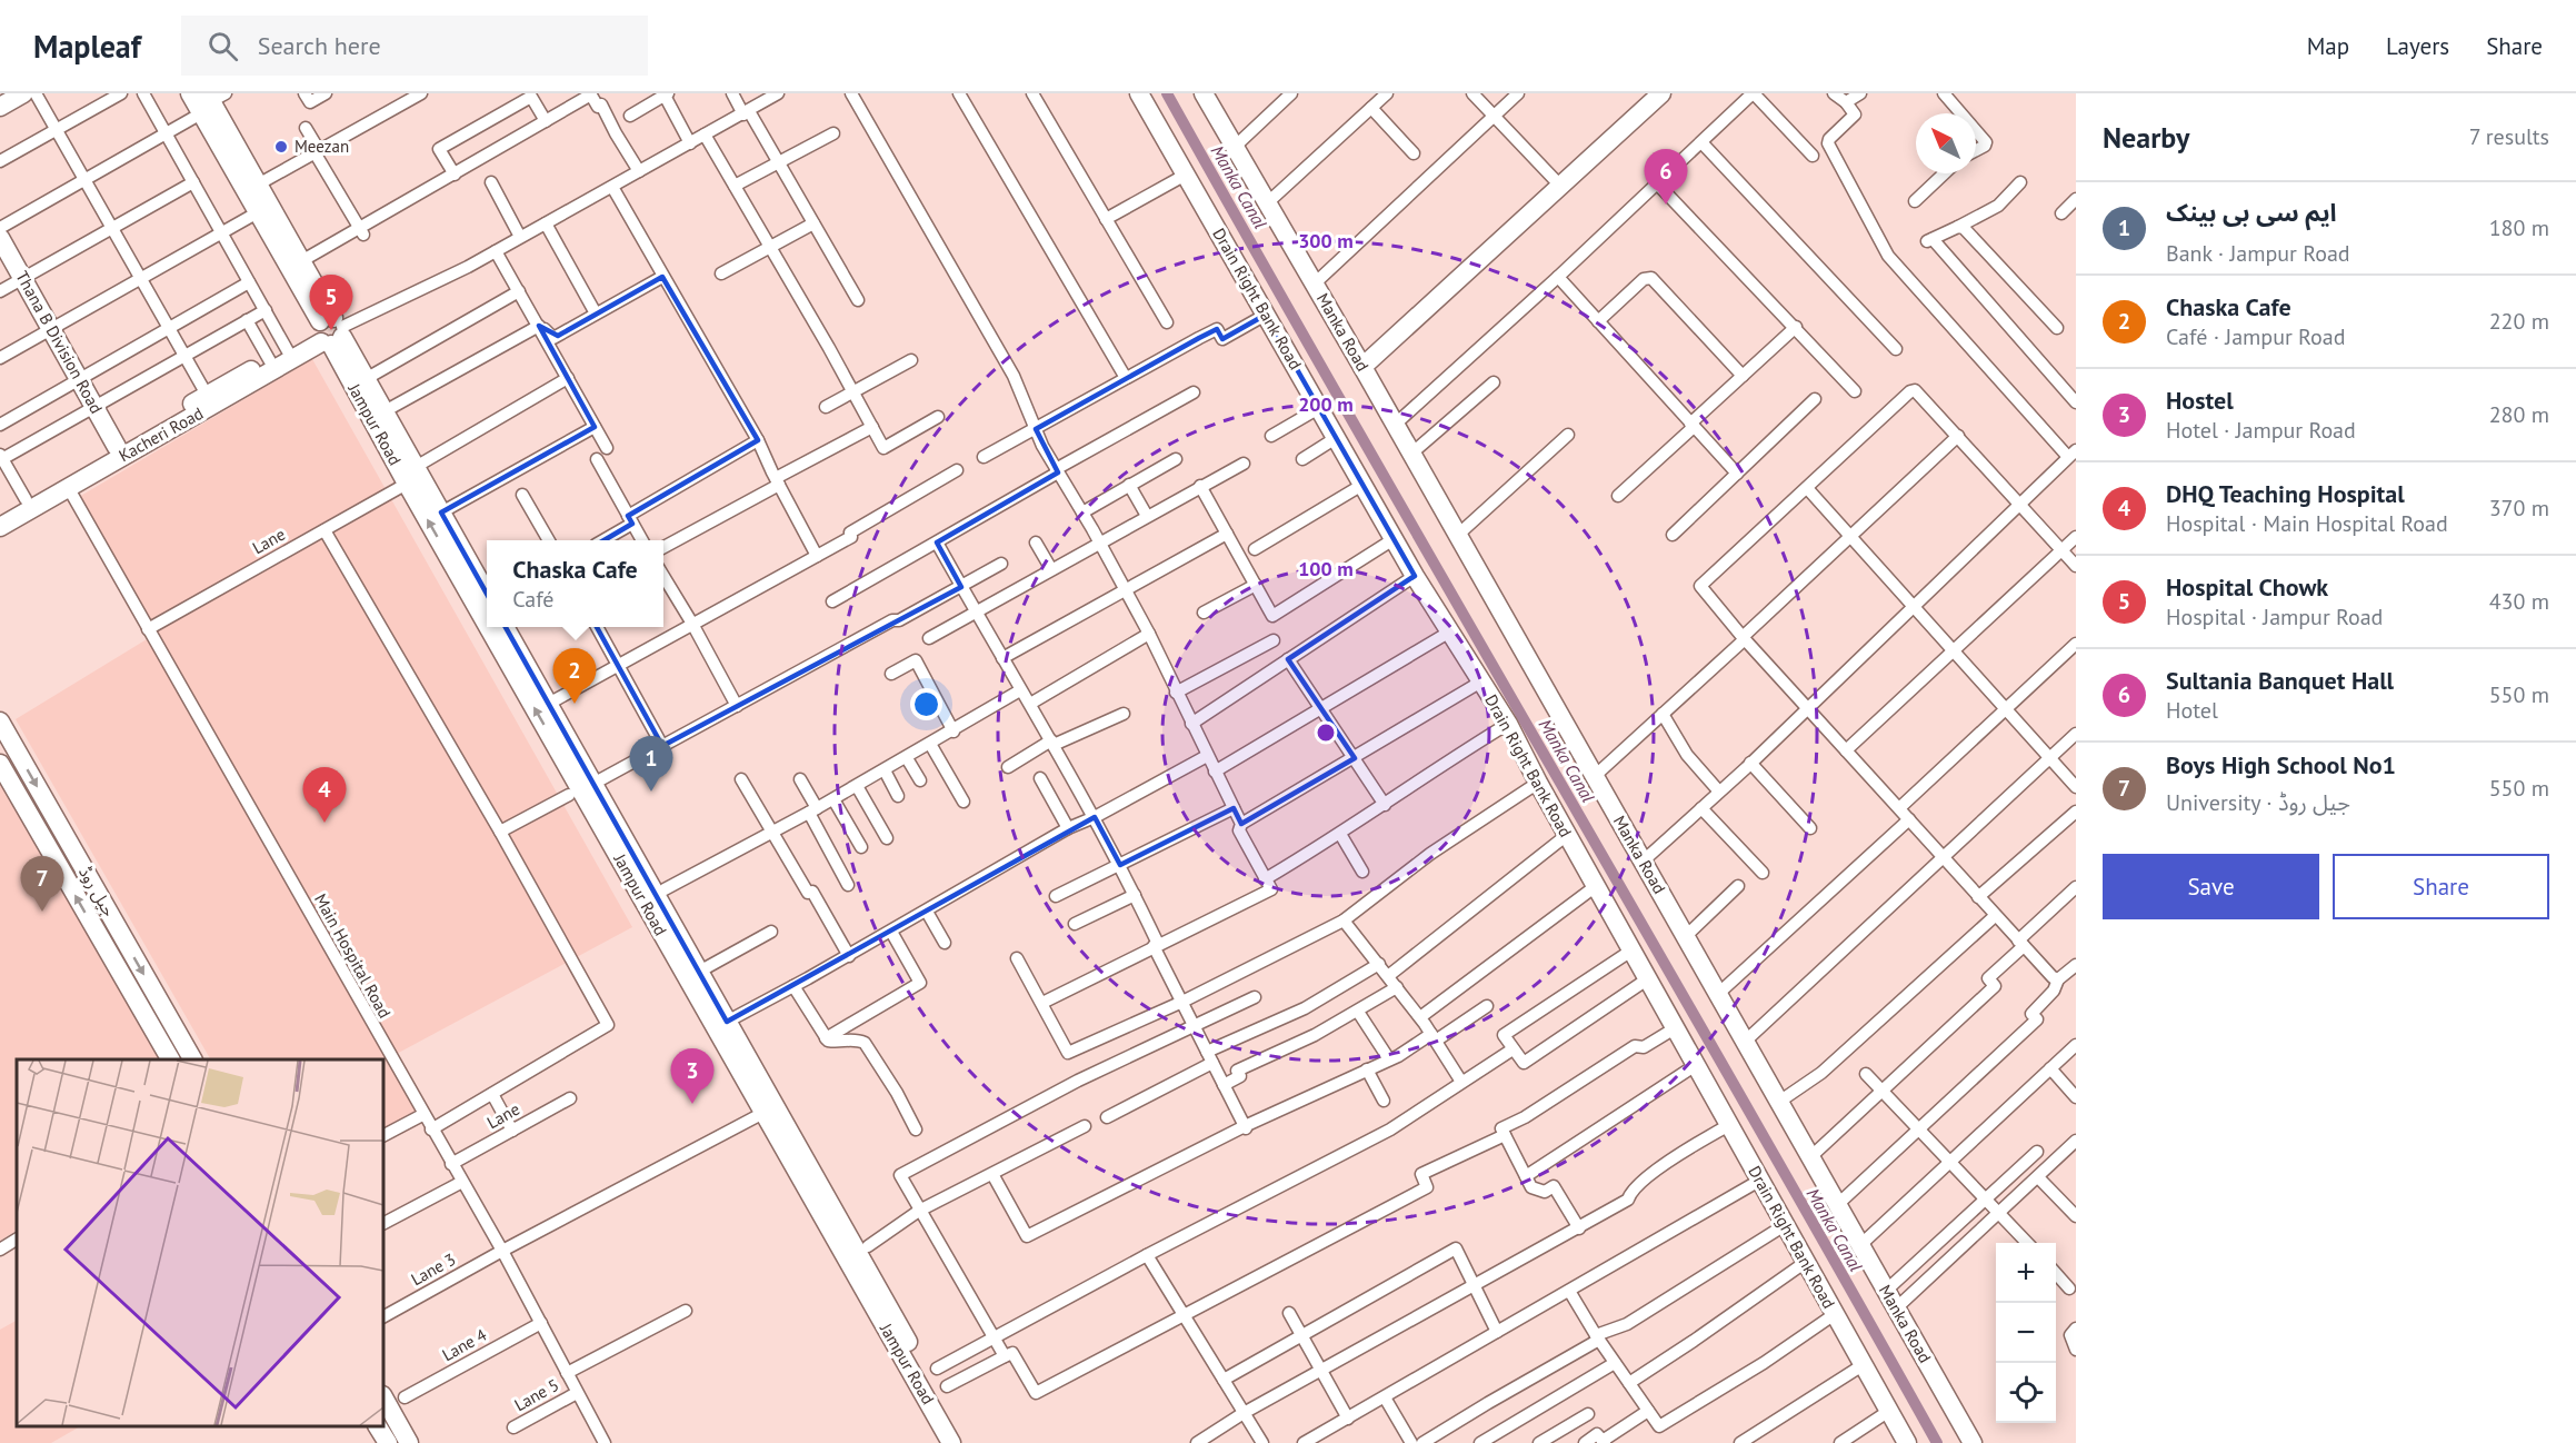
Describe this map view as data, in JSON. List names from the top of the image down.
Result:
{
  "streets": {
    "main road": [
      "Drain Right Bank Road",
      "Manka Road",
      "Thana B Division Road",
      "Jampur Road",
      "Kacheri Road",
      "جیل روڈ"
    ],
    "street": [
      "Lane",
      "Main Hospital Road",
      "Lane 3",
      "Lane 4",
      "Lane 5"
    ]
  },
  "crossings": [
    ["Thana B Division Road", "Kacheri Road"],
    ["Jampur Road", "Kacheri Road"],
    ["Jampur Road", "Lane"],
    ["Jampur Road", "Lane 3"],
    ["Kacheri Road", "Main Hospital Road"],
    ["Lane", "Main Hospital Road"],
    ["Main Hospital Road", "Lane 3"],
    ["Main Hospital Road", "Lane 4"],
    ["Main Hospital Road", "Lane 5"]
  ],
  "water": ["Manka Canal"],
  "places": ["Meezan"],
  "north": "top left",
  "page": {
    "header": "Mapleaf",
    "search": "Search here",
    "nav": ["Map", "Layers", "Share"],
    "heading": ["Nearby", "7 results"],
    "pins": [
      "6",
      "5",
      "2",
      "1",
      "4",
      "7",
      "3"
    ],
    "list": [
      {
        "mark": "1",
        "name": "ایم سی بی بینک",
        "note": "Bank · Jampur Road",
        "value": "180 m"
      },
      {
        "mark": "2",
        "name": "Chaska Cafe",
        "note": "Café · Jampur Road",
        "value": "220 m"
      },
      {
        "mark": "3",
        "name": "Hostel",
        "note": "Hotel · Jampur Road",
        "value": "280 m"
      },
      {
        "mark": "4",
        "name": "DHQ Teaching Hospital",
        "note": "Hospital · Main Hospital Road",
        "value": "370 m"
      },
      {
        "mark": "5",
        "name": "Hospital Chowk",
        "note": "Hospital · Jampur Road",
        "value": "430 m"
      },
      {
        "mark": "6",
        "name": "Sultania Banquet Hall",
        "note": "Hotel",
        "value": "550 m"
      },
      {
        "mark": "7",
        "name": "Boys High School No1",
        "note": "University · جیل روڈ",
        "value": "550 m"
      }
    ],
    "popup": ["Chaska Cafe", "Café"],
    "buttons": ["Save", "Share"],
    "map_buttons": ["+", "−"]
  },
  "rings": ["300 m", "200 m", "100 m"]
}
